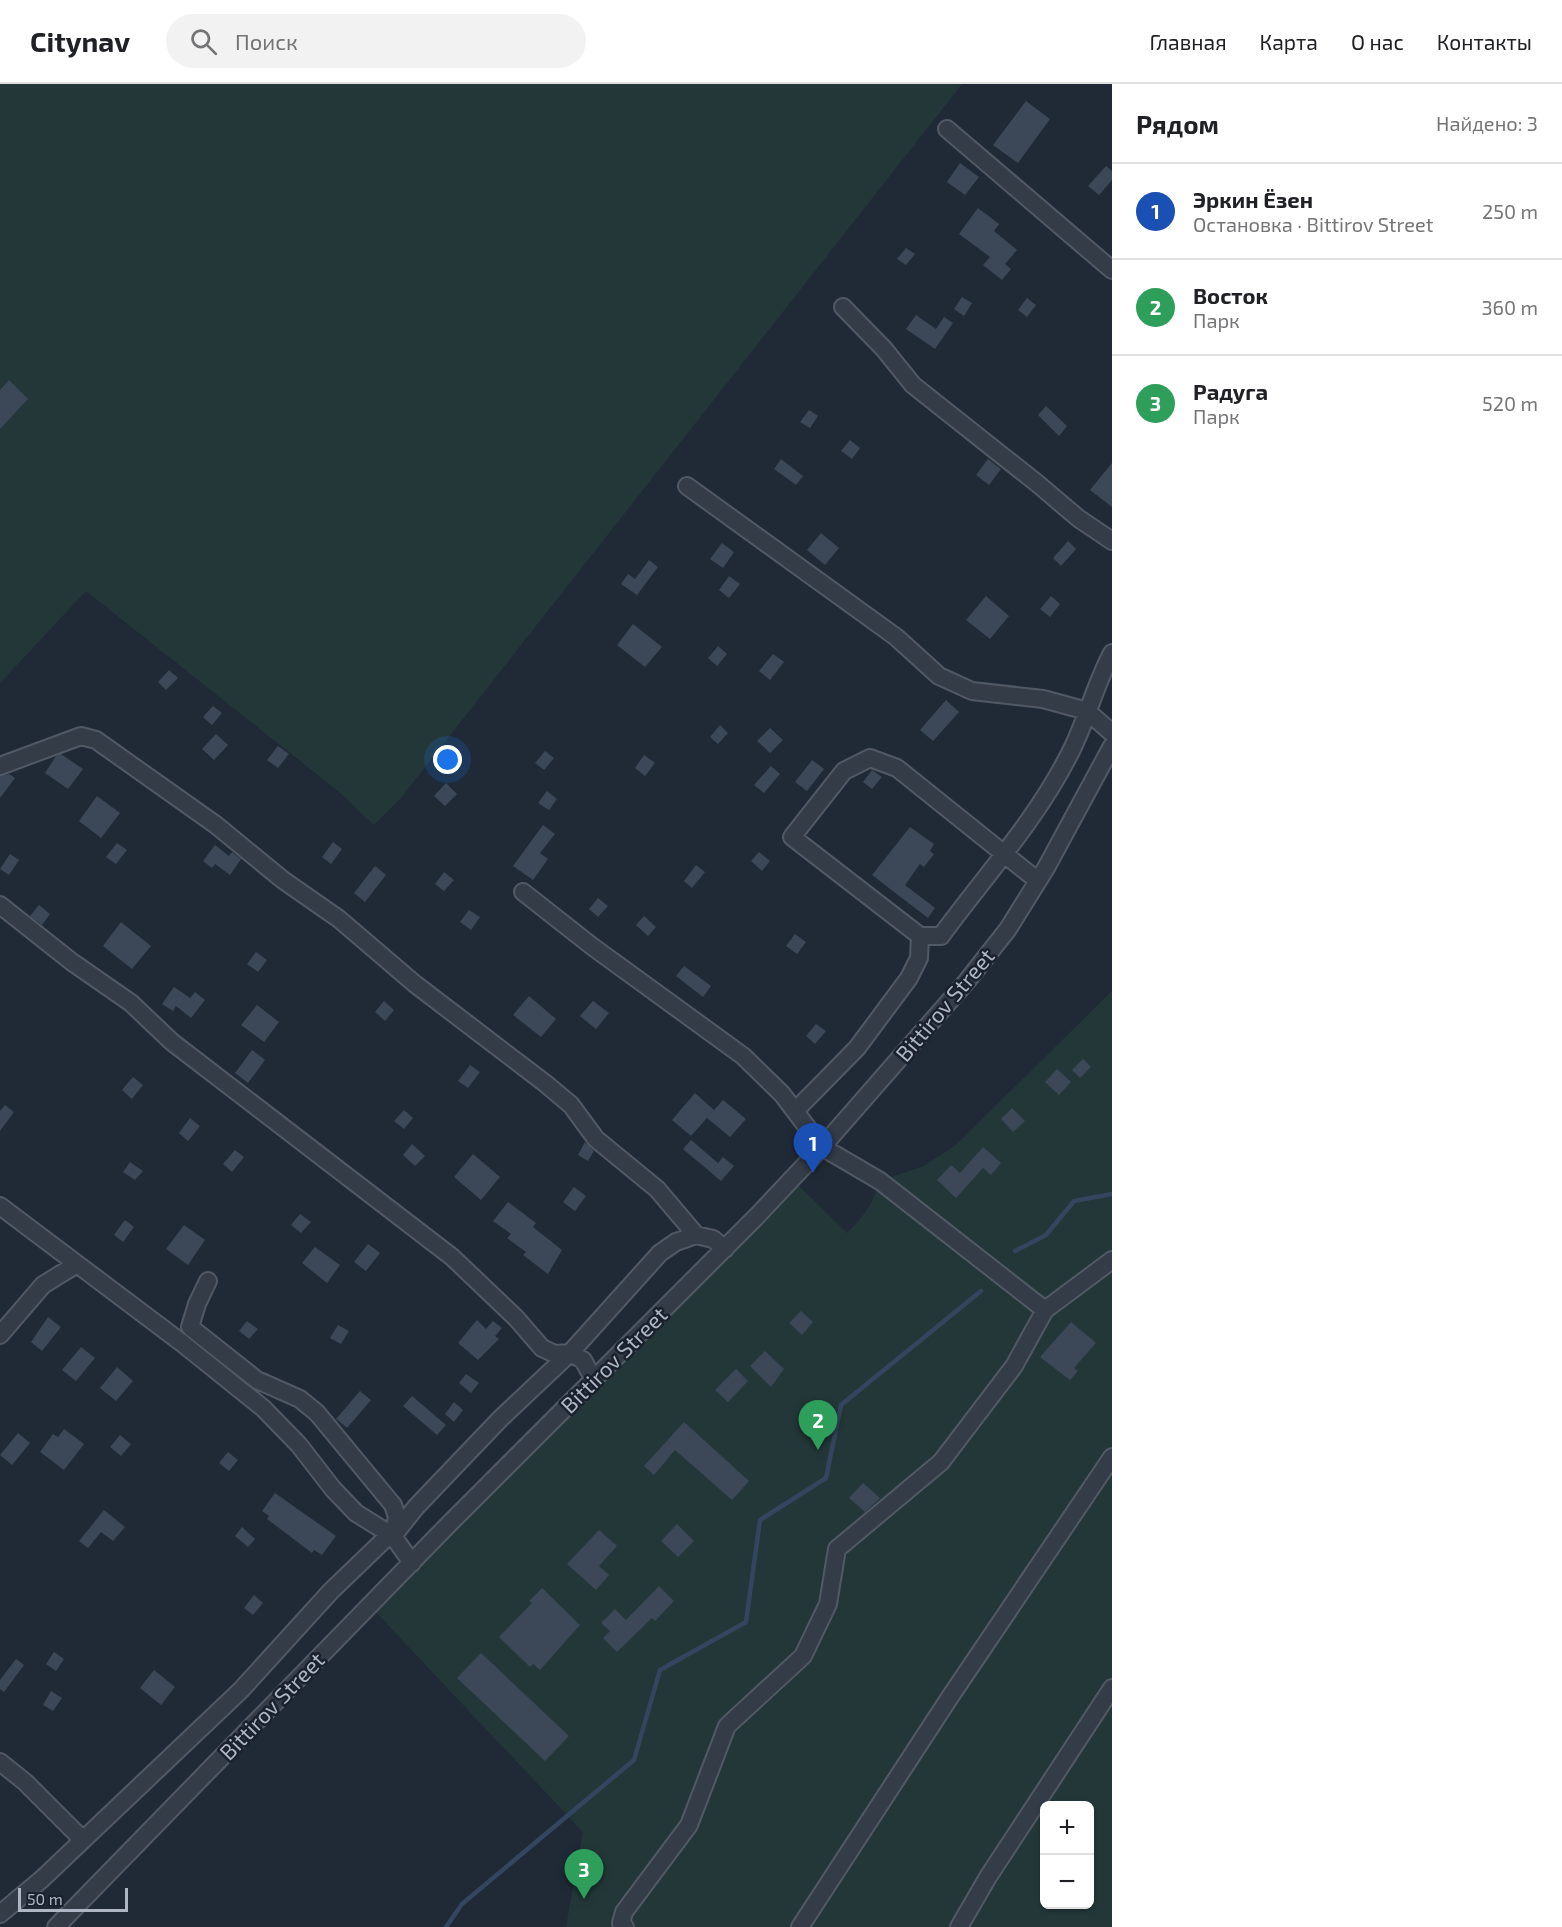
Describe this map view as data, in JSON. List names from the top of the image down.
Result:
{
  "streets": {
    "street": ["Bittirov Street"]
  },
  "scale_bar": "50 m",
  "page": {
    "header": "Citynav",
    "search": "Поиск",
    "nav": [
      "Главная",
      "Карта",
      "О нас",
      "Контакты"
    ],
    "heading": ["Рядом", "Найдено: 3"],
    "list": [
      {
        "mark": "1",
        "name": "Эркин Ёзен",
        "note": "Остановка · Bittirov Street",
        "value": "250 m"
      },
      {
        "mark": "2",
        "name": "Восток",
        "note": "Парк",
        "value": "360 m"
      },
      {
        "mark": "3",
        "name": "Радуга",
        "note": "Парк",
        "value": "520 m"
      }
    ],
    "pins": ["1", "2", "3"],
    "map_buttons": ["+", "−"],
    "scale": "50 m"
  }
}
